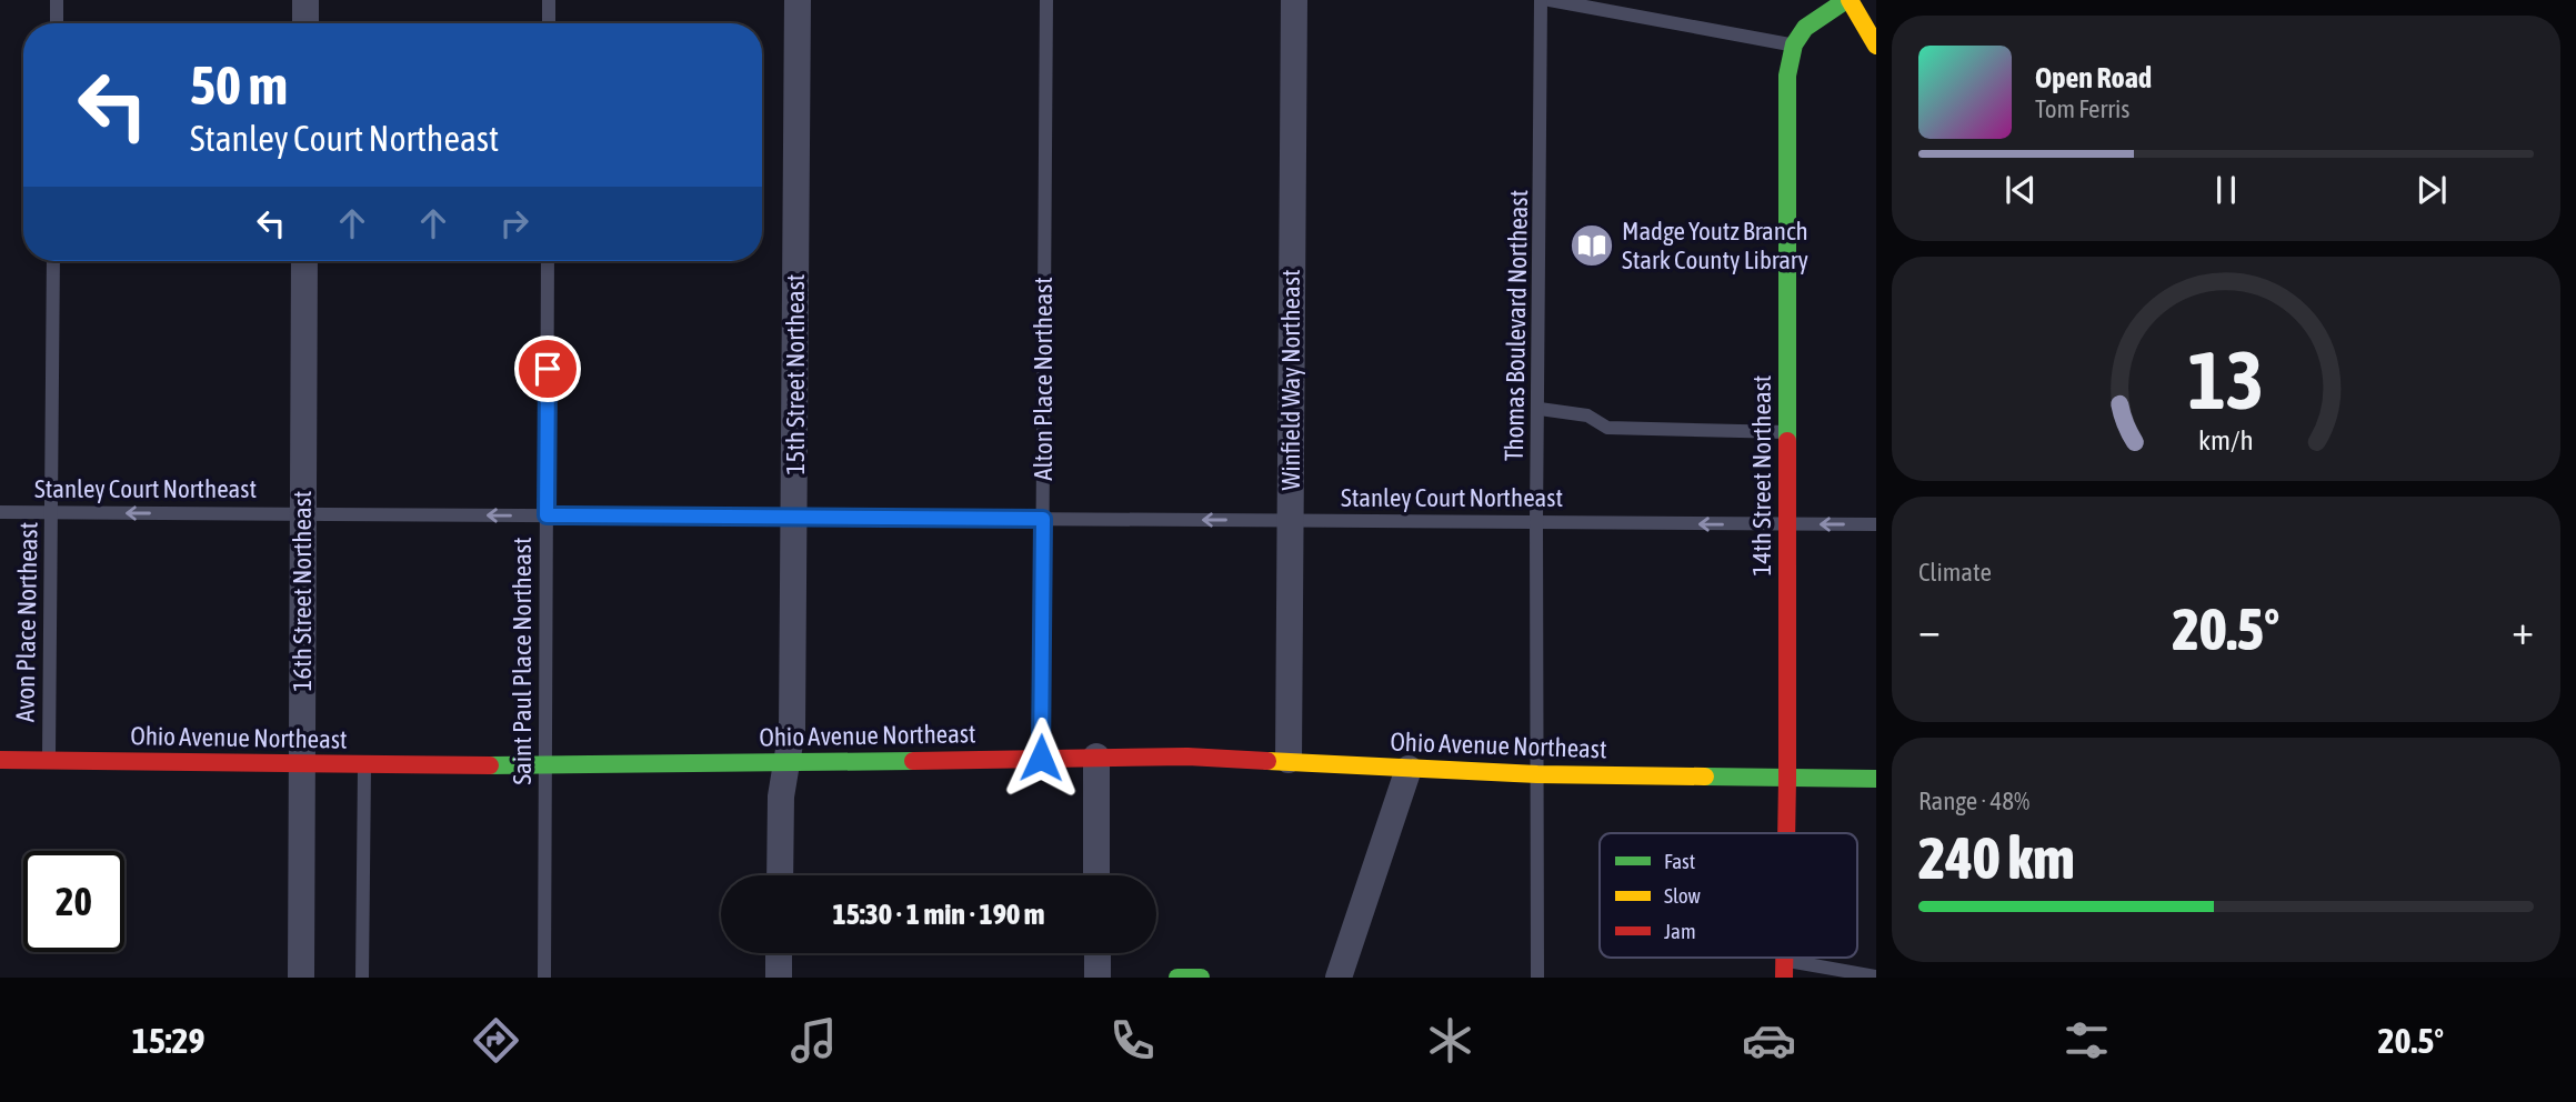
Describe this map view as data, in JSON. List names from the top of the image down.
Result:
{
  "streets": {
    "street": [
      "15th Street Northeast",
      "Winfield Way Northeast",
      "14th Street Northeast",
      "16th Street Northeast",
      "Ohio Avenue Northeast"
    ],
    "lane": [
      "Thomas Boulevard Northeast",
      "Alton Place Northeast",
      "Stanley Court Northeast",
      "Avon Place Northeast",
      "Saint Paul Place Northeast"
    ]
  },
  "crossings": [
    ["Thomas Boulevard Northeast", "Stanley Court Northeast"],
    ["Thomas Boulevard Northeast", "Ohio Avenue Northeast"],
    ["15th Street Northeast", "Stanley Court Northeast"],
    ["15th Street Northeast", "Ohio Avenue Northeast"],
    ["Alton Place Northeast", "Stanley Court Northeast"],
    ["Alton Place Northeast", "Ohio Avenue Northeast"],
    ["Winfield Way Northeast", "Stanley Court Northeast"],
    ["Winfield Way Northeast", "Ohio Avenue Northeast"],
    ["14th Street Northeast", "Stanley Court Northeast"],
    ["14th Street Northeast", "Ohio Avenue Northeast"],
    ["Stanley Court Northeast", "16th Street Northeast"],
    ["Stanley Court Northeast", "Avon Place Northeast"],
    ["Stanley Court Northeast", "Saint Paul Place Northeast"],
    ["16th Street Northeast", "Ohio Avenue Northeast"],
    ["Avon Place Northeast", "Ohio Avenue Northeast"],
    ["Saint Paul Place Northeast", "Ohio Avenue Northeast"]
  ],
  "one_way": ["Stanley Court Northeast"],
  "places": {
    "library": ["Madge Youtz Branch Stark County Library"]
  },
  "legend": ["Fast", "Slow", "Jam"],
  "page": {
    "turn": ["50 m", "Stanley Court Northeast"],
    "song": ["Open Road", "Tom Ferris"],
    "tile": [
      "Climate",
      ["Range · 48%", "240 km"]
    ],
    "heat": ["−", "20.5°", "+"],
    "limit": "20",
    "trip": "15:30 · 1 min · 190 m",
    "tabs": ["15:29", "20.5°"],
    "gauge": ["13", "km/h"]
  }
}
